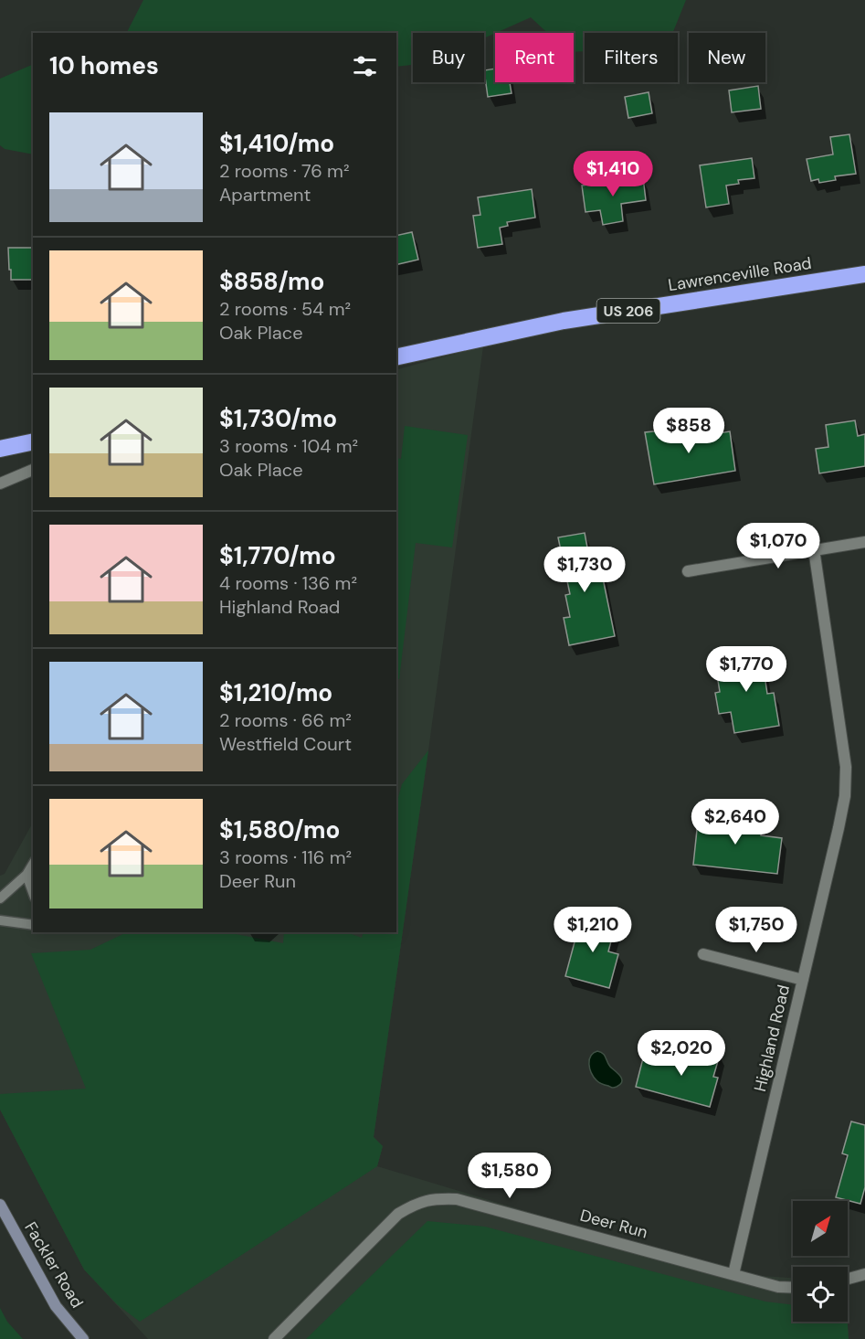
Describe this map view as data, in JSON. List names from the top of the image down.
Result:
{
  "streets": {
    "highway": ["Lawrenceville Road", "US 206"],
    "street": ["Highland Road", "Deer Run", "Fackler Road"]
  },
  "crossings": [
    ["Highland Road", "Deer Run"]
  ],
  "north": "top right",
  "page": {
    "chip": [
      "Buy",
      "Rent",
      "Filters",
      "New"
    ],
    "heading": "10 homes",
    "list": [
      {
        "name": "$1,410/mo",
        "note": "2 rooms · 76 m² · Apartment"
      },
      {
        "name": "$858/mo",
        "note": "2 rooms · 54 m² · Oak Place"
      },
      {
        "name": "$1,730/mo",
        "note": "3 rooms · 104 m² · Oak Place"
      },
      {
        "name": "$1,770/mo",
        "note": "4 rooms · 136 m² · Highland Road"
      },
      {
        "name": "$1,210/mo",
        "note": "2 rooms · 66 m² · Westfield Court"
      },
      {
        "name": "$1,580/mo",
        "note": "3 rooms · 116 m² · Deer Run"
      }
    ],
    "price": [
      "$1,410",
      "$858",
      "$1,070",
      "$1,730",
      "$1,770",
      "$2,640",
      "$1,210",
      "$1,750",
      "$2,020",
      "$1,580"
    ]
  }
}
